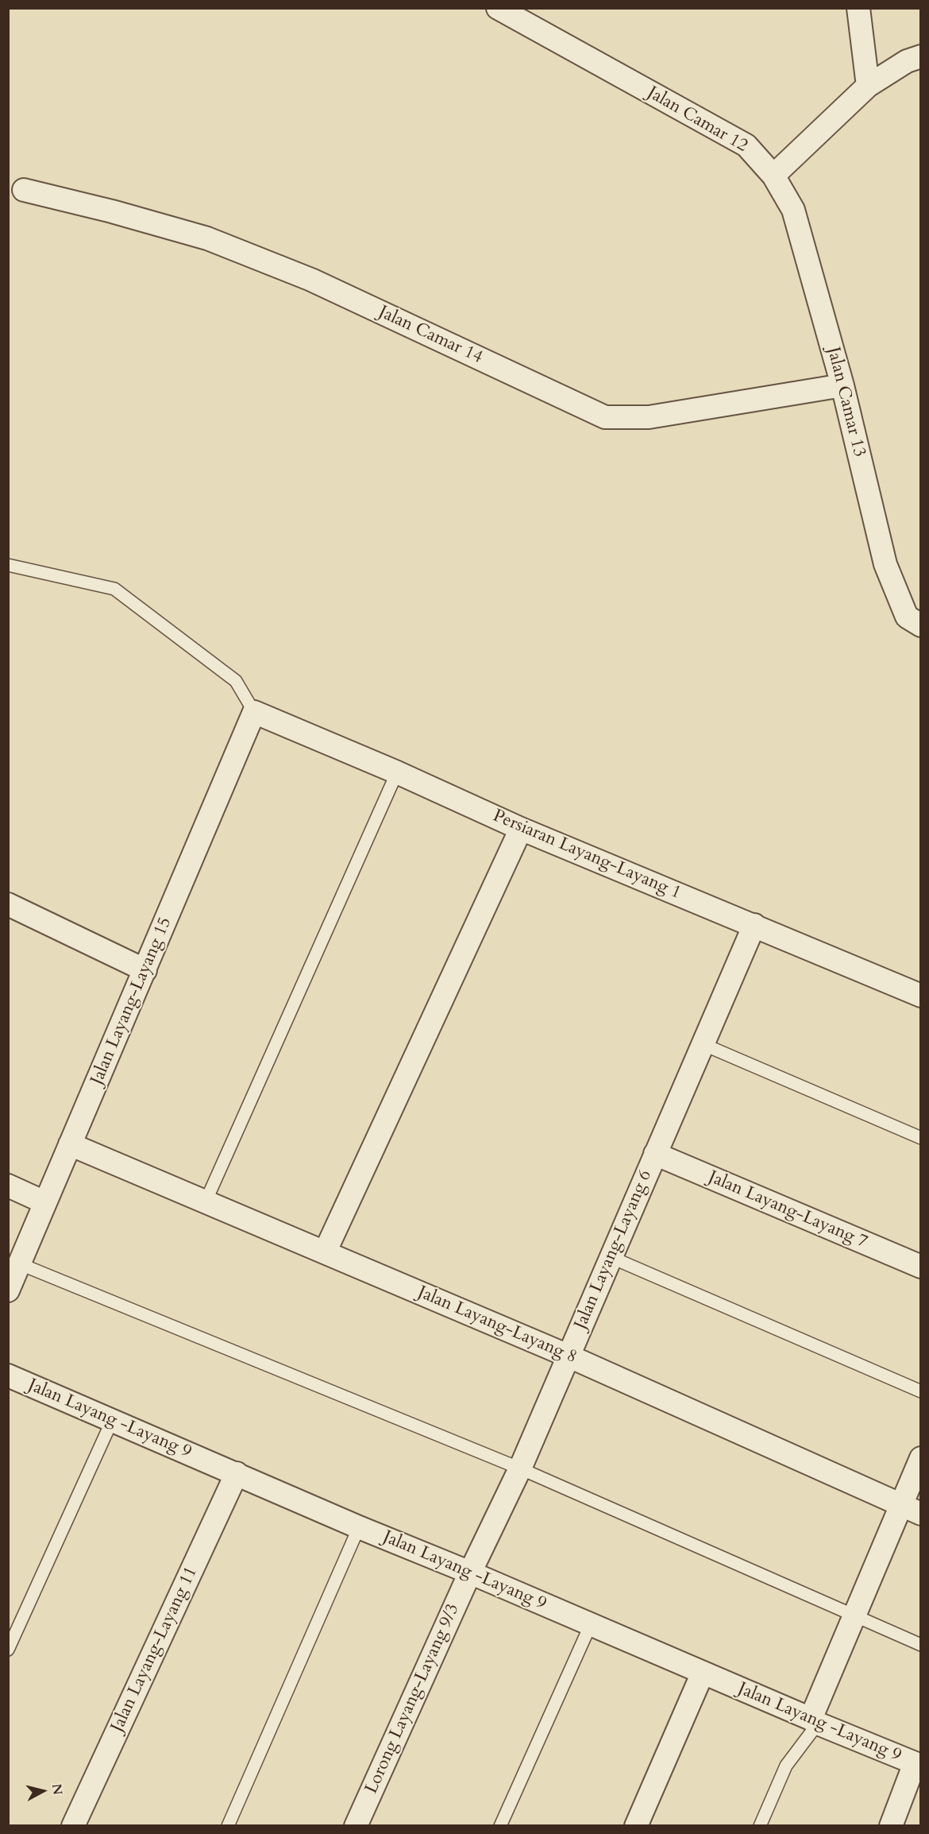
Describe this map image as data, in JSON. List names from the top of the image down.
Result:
{
  "streets": {
    "street": [
      "Jalan Camar 12",
      "Jalan Camar 14",
      "Jalan Camar 13",
      "Persiaran Layang-Layang 1",
      "Jalan Layang-Layang 15",
      "Jalan Layang-Layang 7",
      "Jalan Layang-Layang 6",
      "Jalan Layang-Layang 8",
      "Jalan Layang -Layang 9",
      "Jalan Layang-Layang 11",
      "Lorong Layang-Layang 9/3"
    ]
  },
  "crossings": [
    ["Jalan Camar 12", "Jalan Camar 13"],
    ["Jalan Camar 14", "Jalan Camar 13"],
    ["Persiaran Layang-Layang 1", "Jalan Layang-Layang 15"],
    ["Persiaran Layang-Layang 1", "Jalan Layang-Layang 6"],
    ["Jalan Layang-Layang 15", "Jalan Layang-Layang 8"],
    ["Jalan Layang-Layang 7", "Jalan Layang-Layang 6"],
    ["Jalan Layang-Layang 6", "Jalan Layang-Layang 8"],
    ["Jalan Layang-Layang 6", "Jalan Layang -Layang 9"],
    ["Jalan Layang-Layang 6", "Lorong Layang-Layang 9/3"],
    ["Jalan Layang -Layang 9", "Jalan Layang-Layang 11"],
    ["Jalan Layang -Layang 9", "Lorong Layang-Layang 9/3"]
  ],
  "north": "right"
}
